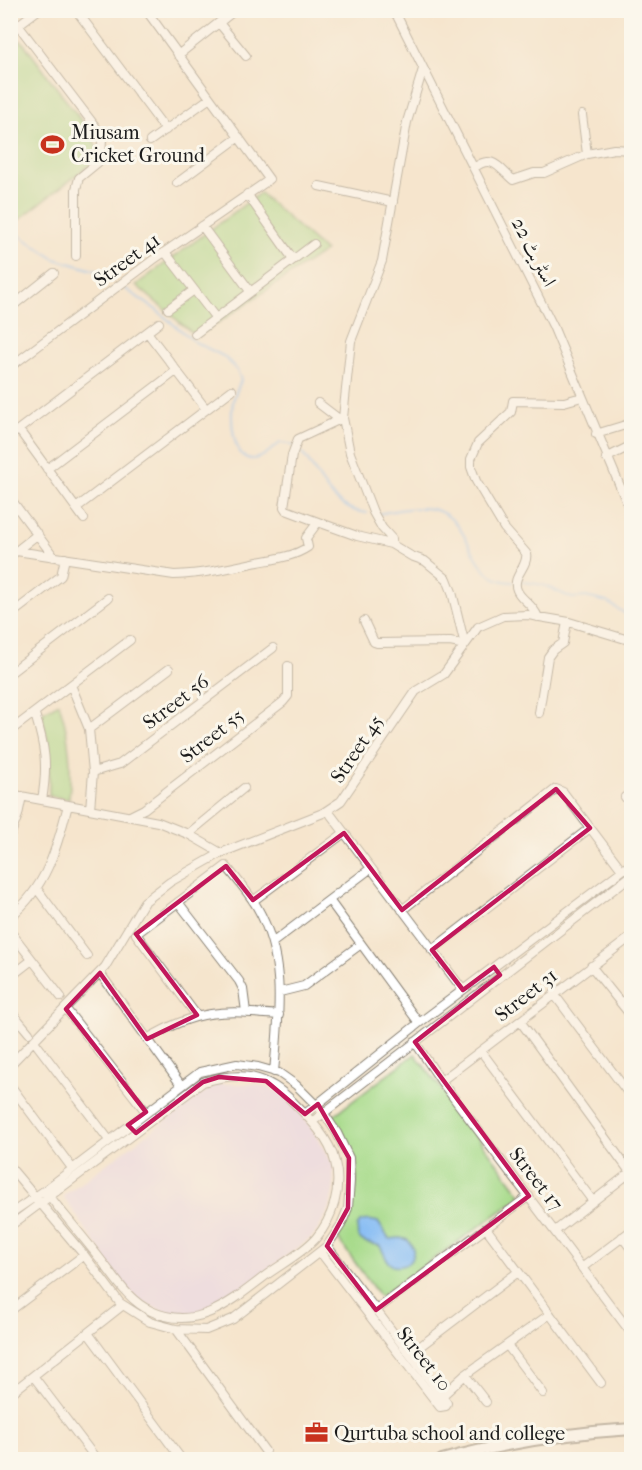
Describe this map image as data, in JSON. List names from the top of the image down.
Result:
{
  "streets": {
    "street": [
      "اسٹریٹ 22",
      "Street 41",
      "Street 56",
      "Street 55",
      "Street 45",
      "Street 31",
      "Street 17",
      "Street 10"
    ]
  },
  "crossings": [
    ["Street 31", "Street 17"]
  ],
  "places": {
    "sports": ["Miusam Cricket Ground"],
    "office": ["Qurtuba school and college"]
  }
}
